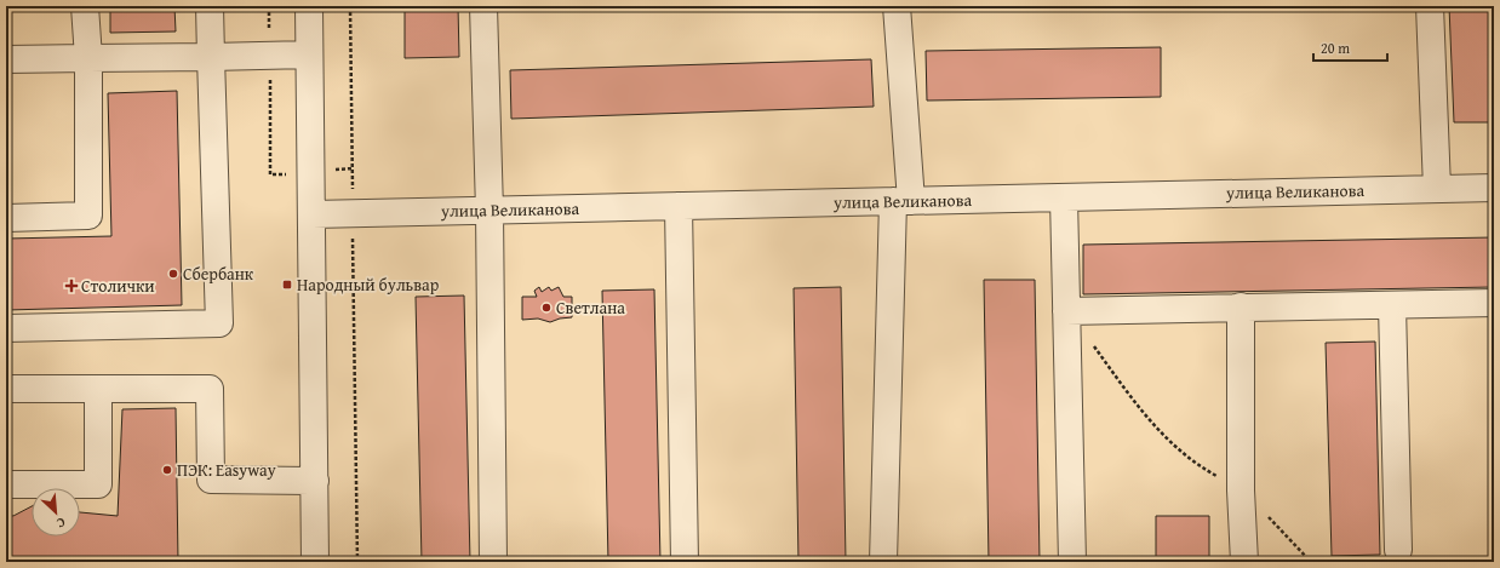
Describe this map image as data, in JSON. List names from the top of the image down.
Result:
{
  "streets": {
    "street": ["улица Великанова"]
  },
  "places": {
    "other": ["Сбербанк", "Светлана", "ПЭК: Easyway"],
    "transit": ["Народный бульвар"],
    "health": ["Столички"]
  },
  "scale_bar": "20 m",
  "north": "bottom right"
}
